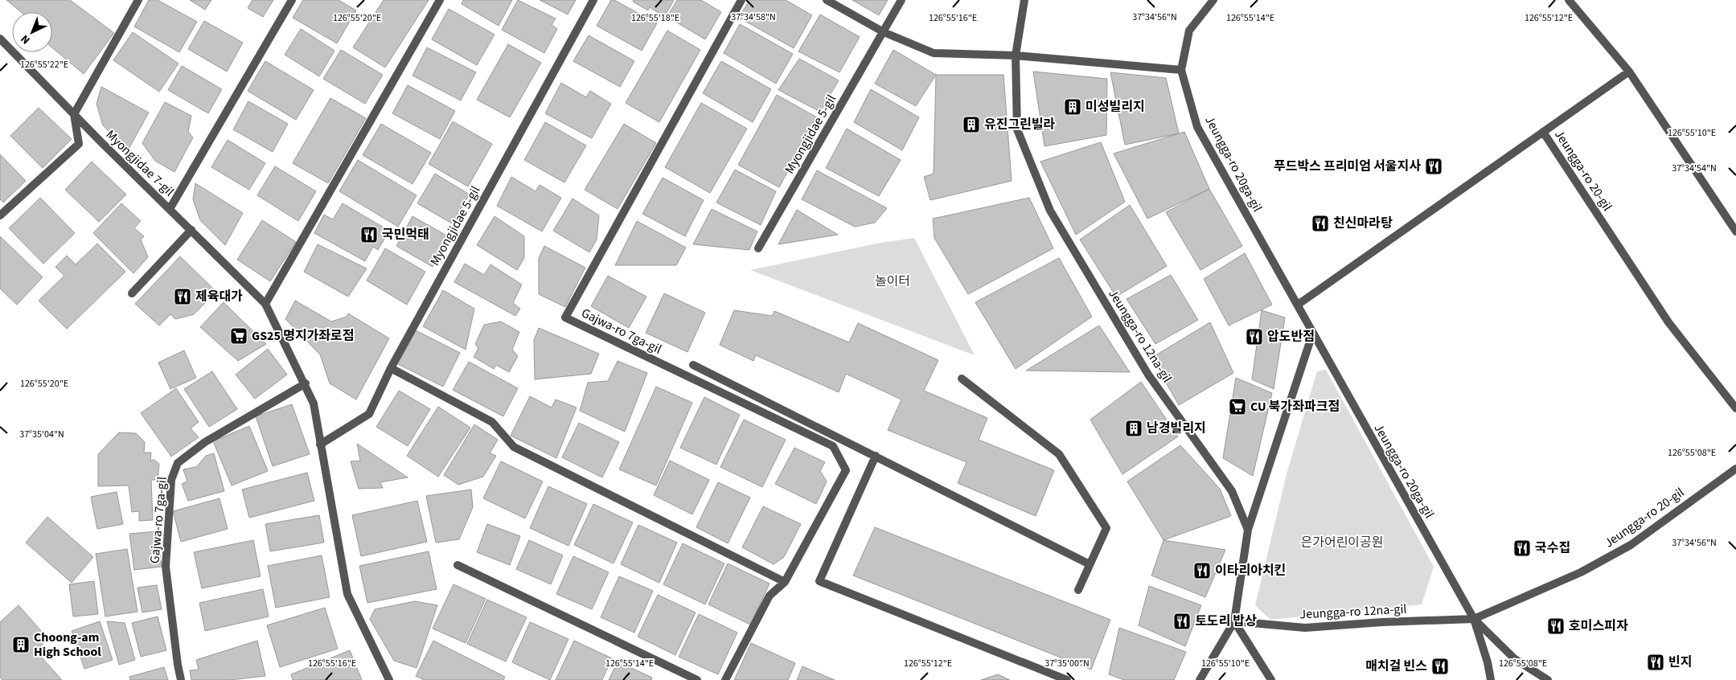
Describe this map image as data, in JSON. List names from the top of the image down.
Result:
{
  "streets": {
    "street": [
      "Myongjidae 5-gil",
      "Myongjidae 7-gil",
      "Jeungga-ro 20ga-gil",
      "Jeungga-ro 20-gil",
      "Gajwa-ro 7ga-gil",
      "Jeungga-ro 12na-gil"
    ]
  },
  "crossings": [
    ["Jeungga-ro 20ga-gil", "Jeungga-ro 20-gil"],
    ["Jeungga-ro 20ga-gil", "Jeungga-ro 12na-gil"],
    ["Jeungga-ro 20-gil", "Jeungga-ro 12na-gil"]
  ],
  "parks": ["놀이터", "은가어린이공원"],
  "places": {
    "building": [
      "미성빌리지",
      "유진그린빌라",
      "남경빌리지",
      "Choong-am High School"
    ],
    "restaurant": [
      "푸드박스 프리미엄 서울지사",
      "친신마라탕",
      "국민먹태",
      "제육대가",
      "압도반점",
      "국수집",
      "이타리아치킨",
      "토도리 밥상",
      "호미스피자",
      "빈지",
      "매치걸 빈스"
    ],
    "supermarket": ["GS25 명지가좌로점", "CU 북가좌파크점"]
  },
  "north": "bottom left",
  "coordinates": [
    "37°34'58\"N",
    "37°34'56\"N",
    "126°55'12\"E",
    "126°55'20\"E",
    "126°55'18\"E",
    "126°55'16\"E",
    "126°55'14\"E",
    "126°55'22\"E",
    "126°55'10\"E",
    "37°34'54\"N",
    "37°35'04\"N",
    "126°55'08\"E",
    "37°35'00\"N"
  ]
}
